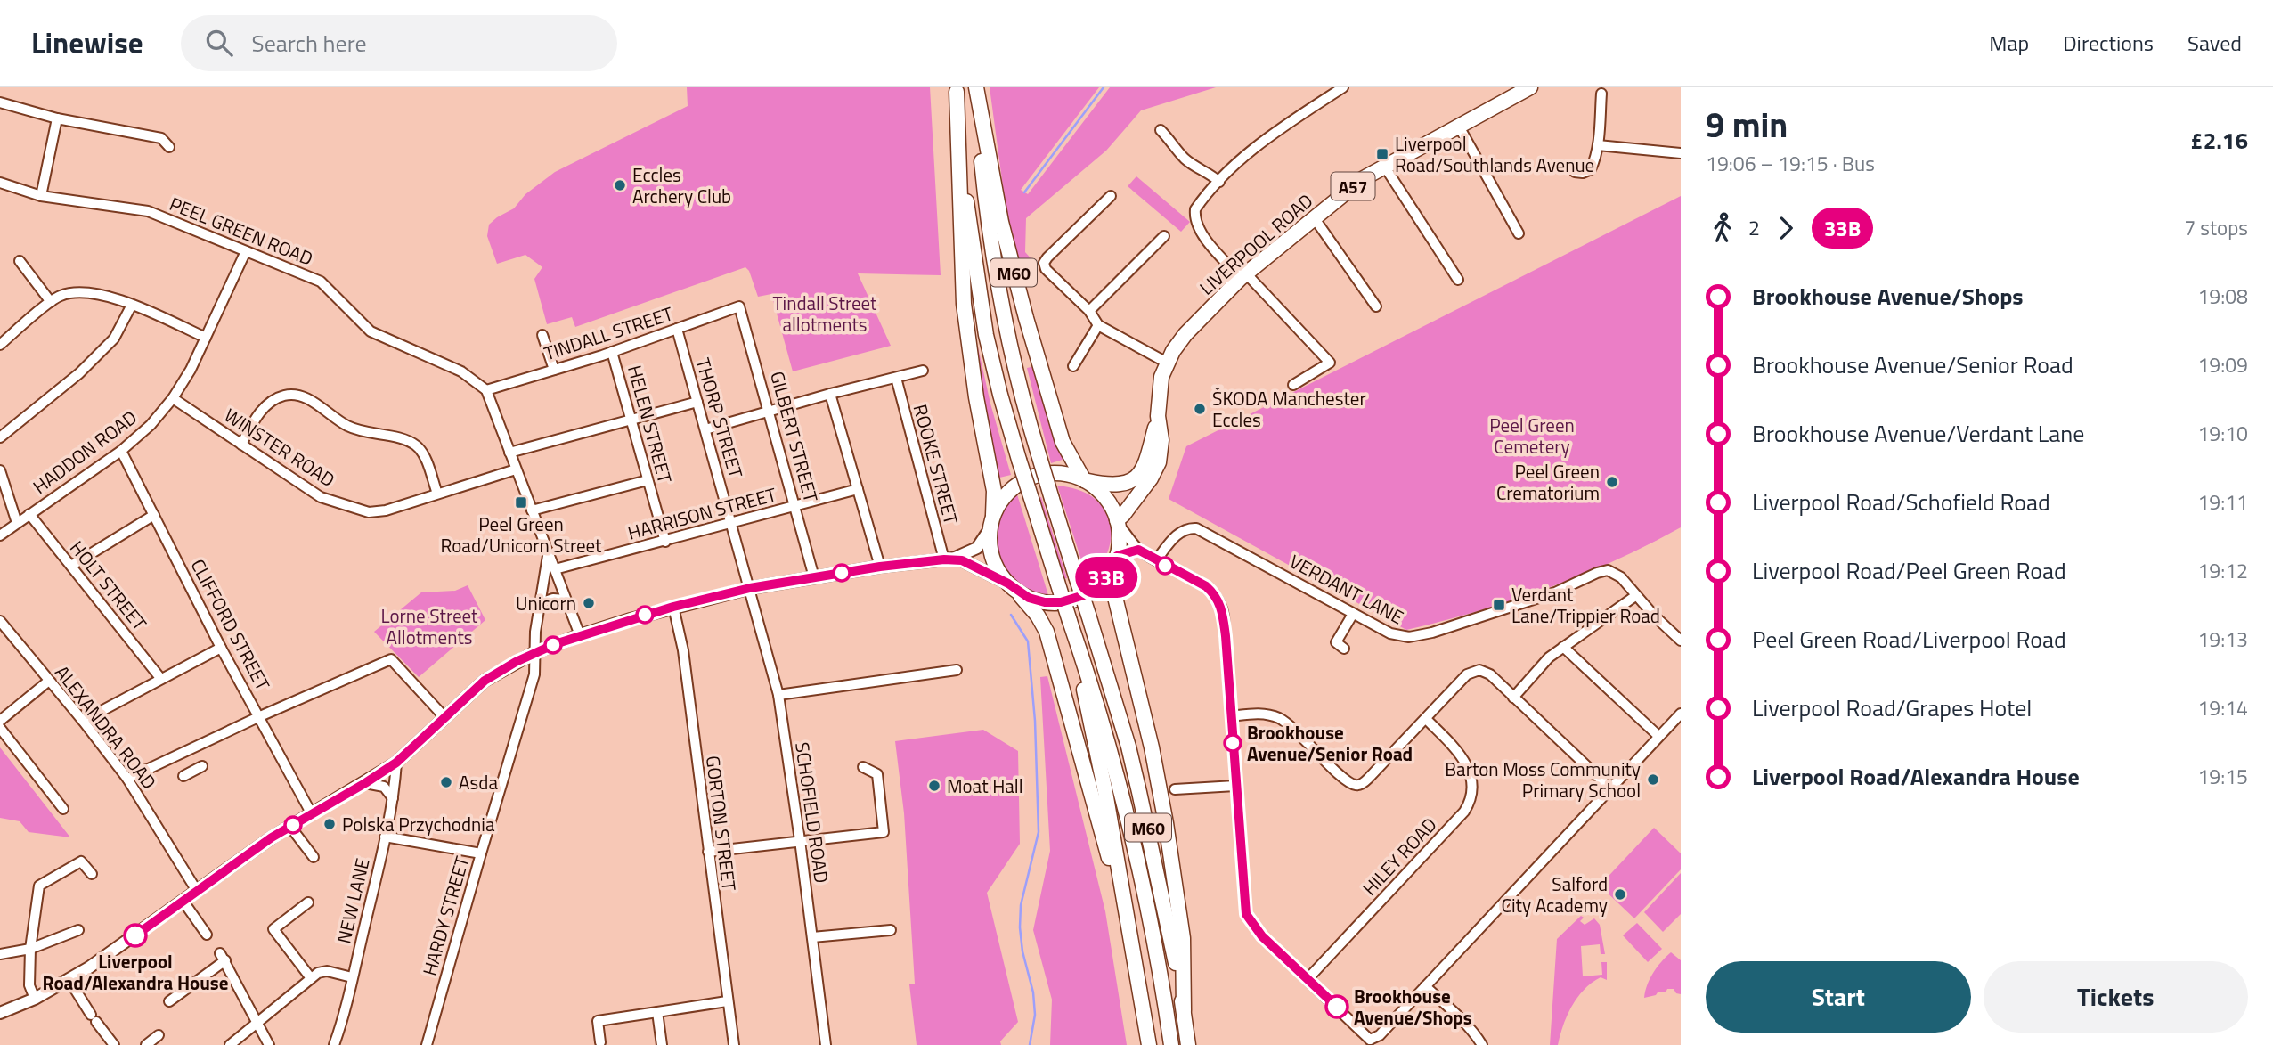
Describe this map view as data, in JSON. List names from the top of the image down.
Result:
{
  "streets": {
    "highway": ["A57", "LIVERPOOL ROAD", "M60"],
    "street": [
      "PEEL GREEN ROAD",
      "TINDALL STREET",
      "THORP STREET",
      "HELEN STREET",
      "GILBERT STREET",
      "WINSTER ROAD",
      "HADDON ROAD",
      "ROOKE STREET",
      "HARRISON STREET",
      "HOLT STREET",
      "VERDANT LANE",
      "CLIFFORD STREET",
      "ALEXANDRA ROAD",
      "SCHOFIELD ROAD",
      "GORTON STREET",
      "HILEY ROAD",
      "NEW LANE",
      "HARDY STREET"
    ]
  },
  "crossings": [
    ["A57", "LIVERPOOL ROAD"],
    ["A57", "M60"],
    ["A57", "THORP STREET"],
    ["A57", "GILBERT STREET"],
    ["A57", "ROOKE STREET"],
    ["A57", "CLIFFORD STREET"],
    ["A57", "ALEXANDRA ROAD"],
    ["A57", "SCHOFIELD ROAD"],
    ["A57", "GORTON STREET"],
    ["A57", "NEW LANE"],
    ["A57", "HARDY STREET"],
    ["PEEL GREEN ROAD", "TINDALL STREET"],
    ["PEEL GREEN ROAD", "HADDON ROAD"],
    ["LIVERPOOL ROAD", "M60"],
    ["TINDALL STREET", "THORP STREET"],
    ["TINDALL STREET", "HELEN STREET"],
    ["TINDALL STREET", "GILBERT STREET"],
    ["THORP STREET", "HARRISON STREET"],
    ["THORP STREET", "SCHOFIELD ROAD"],
    ["HELEN STREET", "HARRISON STREET"],
    ["GILBERT STREET", "HARRISON STREET"],
    ["WINSTER ROAD", "HADDON ROAD"],
    ["HADDON ROAD", "HOLT STREET"],
    ["HADDON ROAD", "CLIFFORD STREET"]
  ],
  "parks": ["Tindall Street allotments", "Peel Green Cemetery", "Lorne Street Allotments"],
  "places": {
    "transit": ["Liverpool Road/Southlands Avenue", "Peel Green Road/Unicorn Street", "Verdant Lane/Trippier Road"],
    "other": [
      "Eccles Archery Club",
      "ŠKODA Manchester Eccles",
      "Peel Green Crematorium",
      "Unicorn",
      "Brookhouse Avenue/Senior Road",
      "Barton Moss Community Primary School",
      "Asda",
      "Moat Hall",
      "Polska Przychodnia",
      "Salford City Academy",
      "Liverpool Road/Alexandra House",
      "Brookhouse Avenue/Shops"
    ]
  },
  "lines": ["bus line 33B"],
  "page": {
    "header": "Linewise",
    "search": "Search here",
    "nav": ["Map", "Directions", "Saved"],
    "on_map": "33B",
    "heading": ["9 min", "19:06 – 19:15 · Bus", "£2.16"],
    "legs": ["2", "33B", "7 stops"],
    "list": [
      {
        "name": "Brookhouse Avenue/Shops",
        "value": "19:08"
      },
      {
        "name": "Brookhouse Avenue/Senior Road",
        "value": "19:09"
      },
      {
        "name": "Brookhouse Avenue/Verdant Lane",
        "value": "19:10"
      },
      {
        "name": "Liverpool Road/Schofield Road",
        "value": "19:11"
      },
      {
        "name": "Liverpool Road/Peel Green Road",
        "value": "19:12"
      },
      {
        "name": "Peel Green Road/Liverpool Road",
        "value": "19:13"
      },
      {
        "name": "Liverpool Road/Grapes Hotel",
        "value": "19:14"
      },
      {
        "name": "Liverpool Road/Alexandra House",
        "value": "19:15"
      }
    ],
    "buttons": ["Start", "Tickets"]
  }
}
